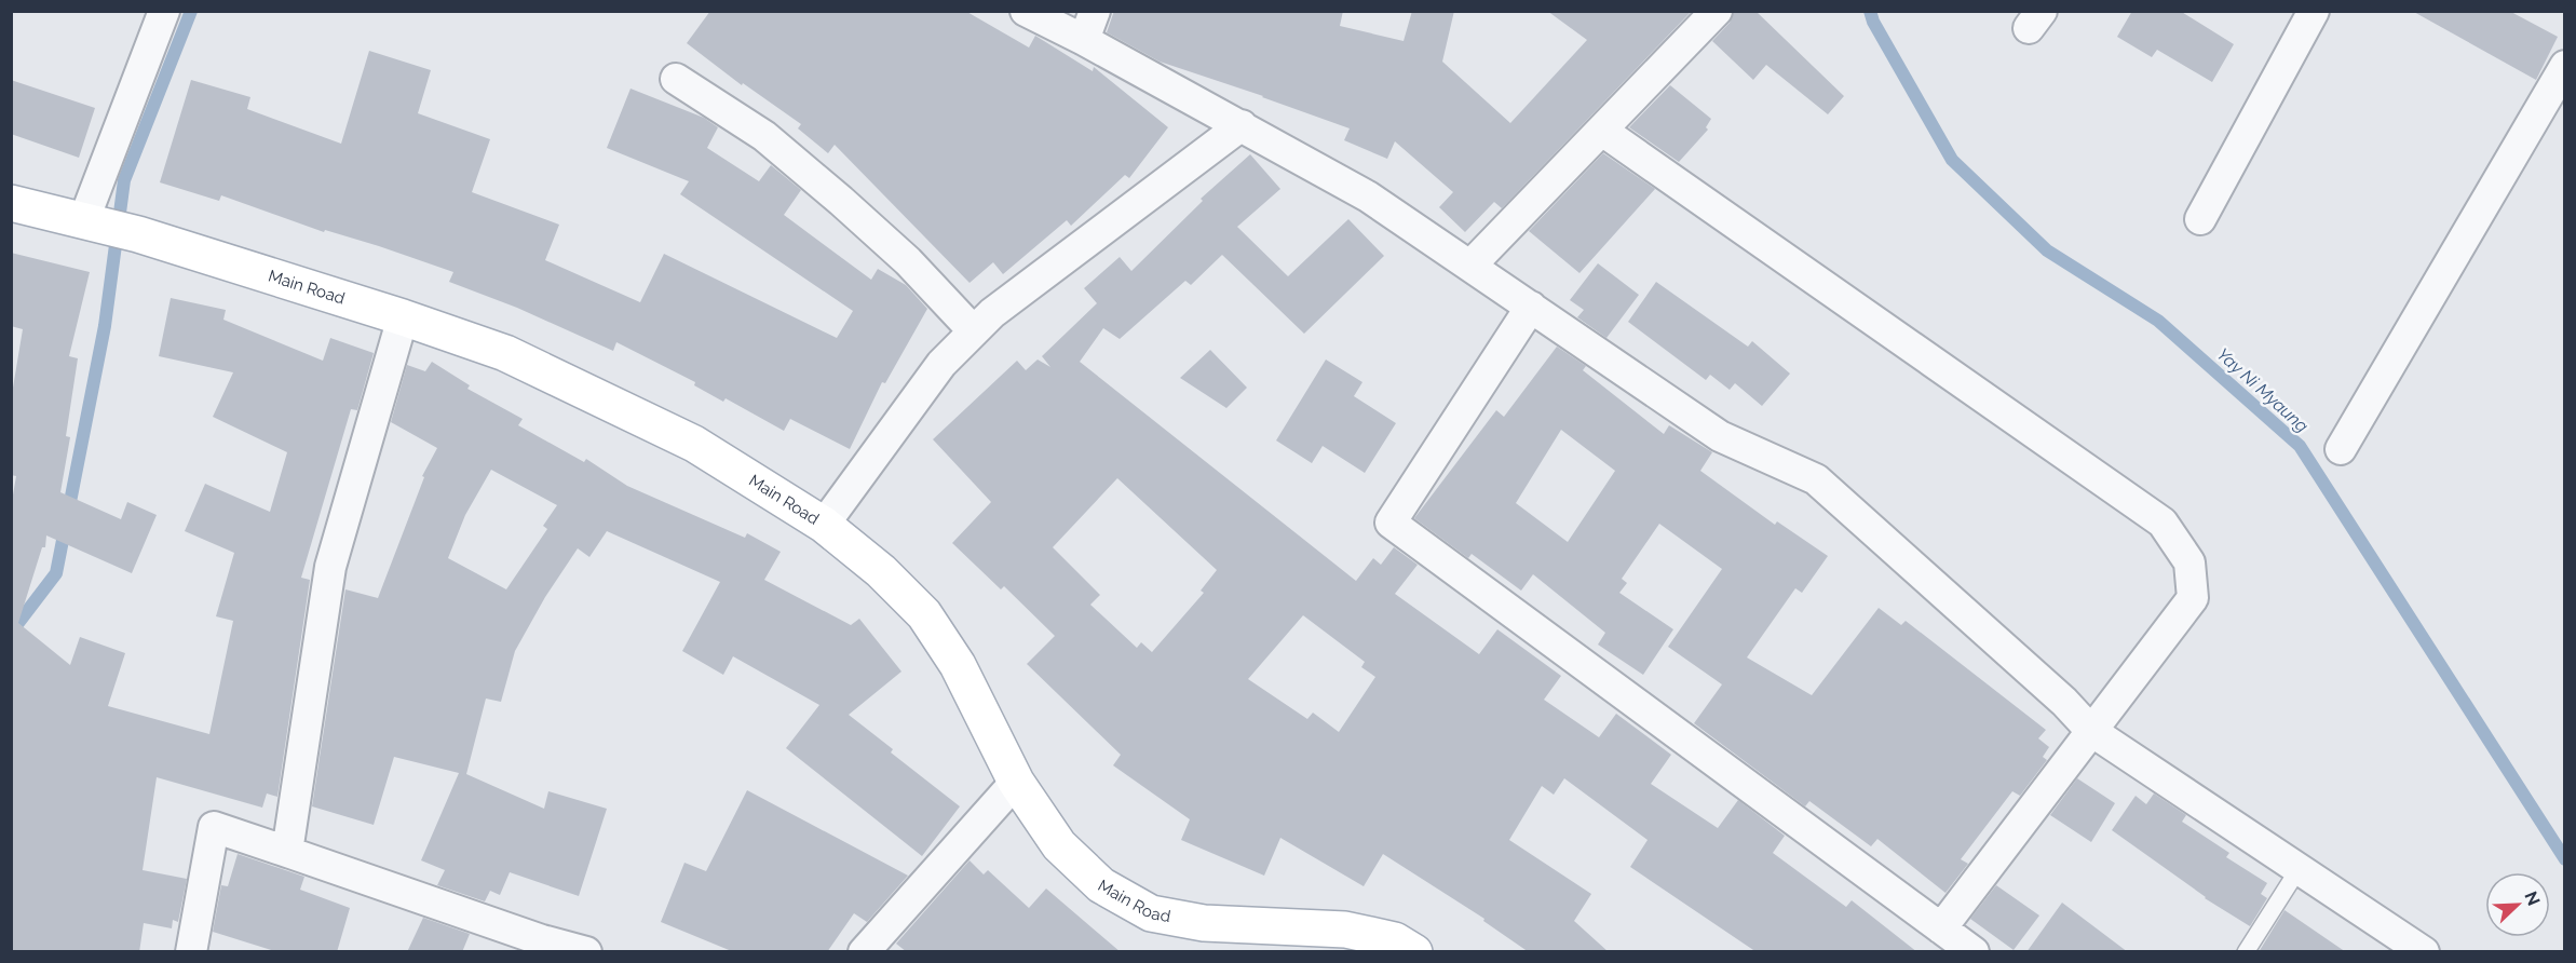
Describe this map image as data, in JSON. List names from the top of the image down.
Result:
{
  "streets": {
    "main road": ["Main Road"]
  },
  "water": ["Yay Ni Myaung"],
  "north": "top right"
}
